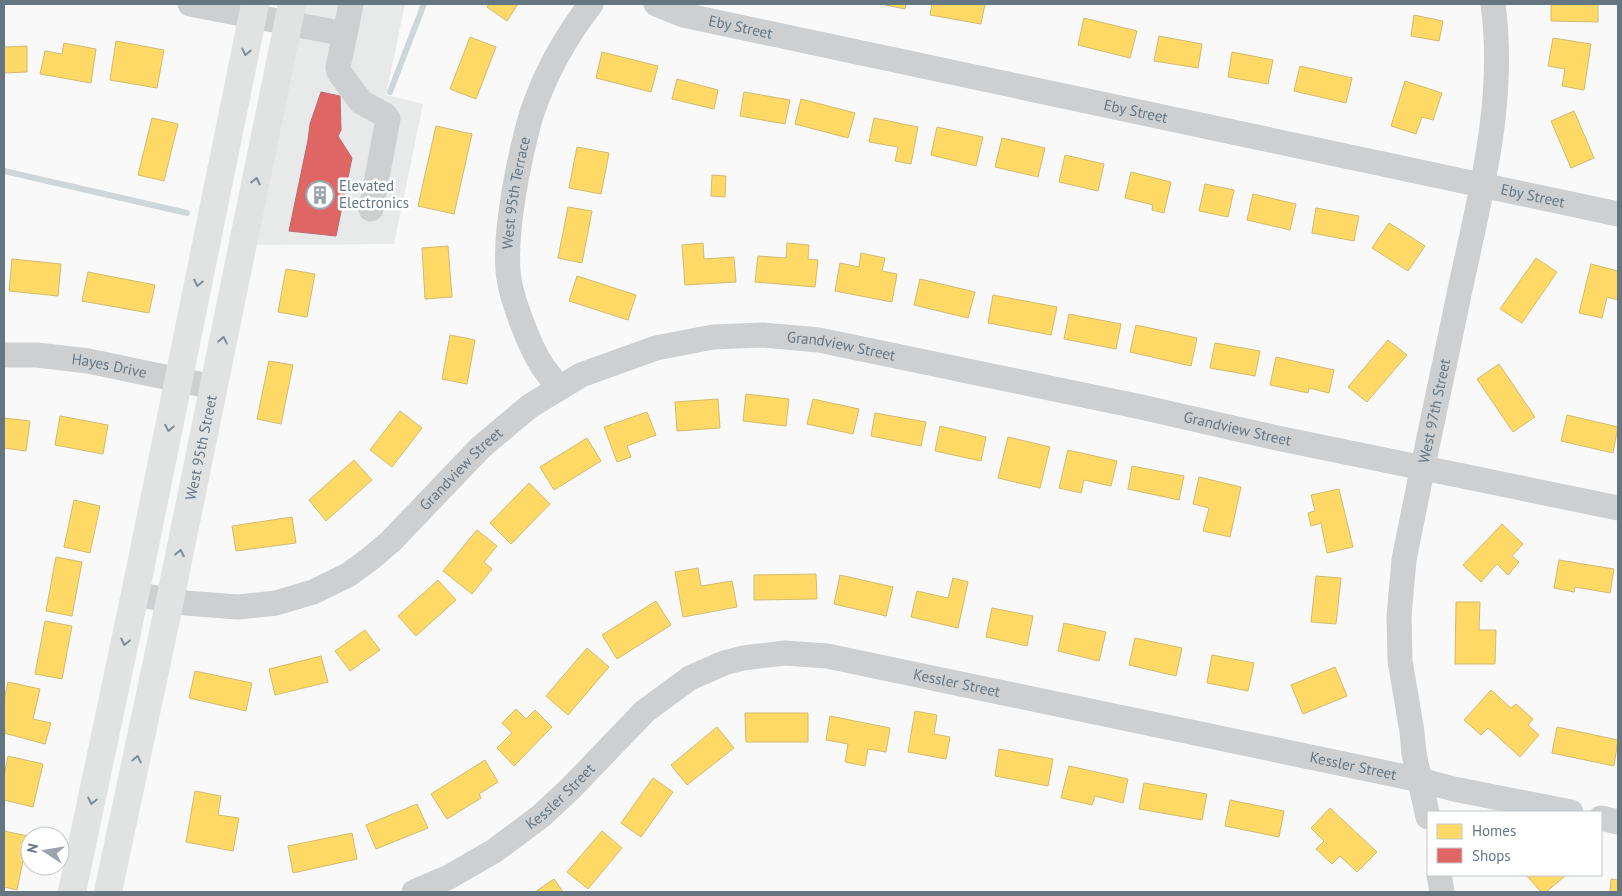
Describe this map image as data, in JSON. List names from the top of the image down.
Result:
{
  "streets": {
    "main road": ["West 95th Street"],
    "street": [
      "Eby Street",
      "West 95th Terrace",
      "Grandview Street",
      "Hayes Drive",
      "West 97th Street",
      "Kessler Street"
    ]
  },
  "crossings": [
    ["Eby Street", "West 97th Street"],
    ["West 95th Terrace", "Grandview Street"],
    ["Grandview Street", "West 97th Street"],
    ["Grandview Street", "West 95th Street"],
    ["Hayes Drive", "West 95th Street"],
    ["West 97th Street", "Kessler Street"]
  ],
  "places": {
    "building": ["Elevated Electronics"]
  },
  "legend": ["Homes", "Shops"],
  "north": "left"
}
